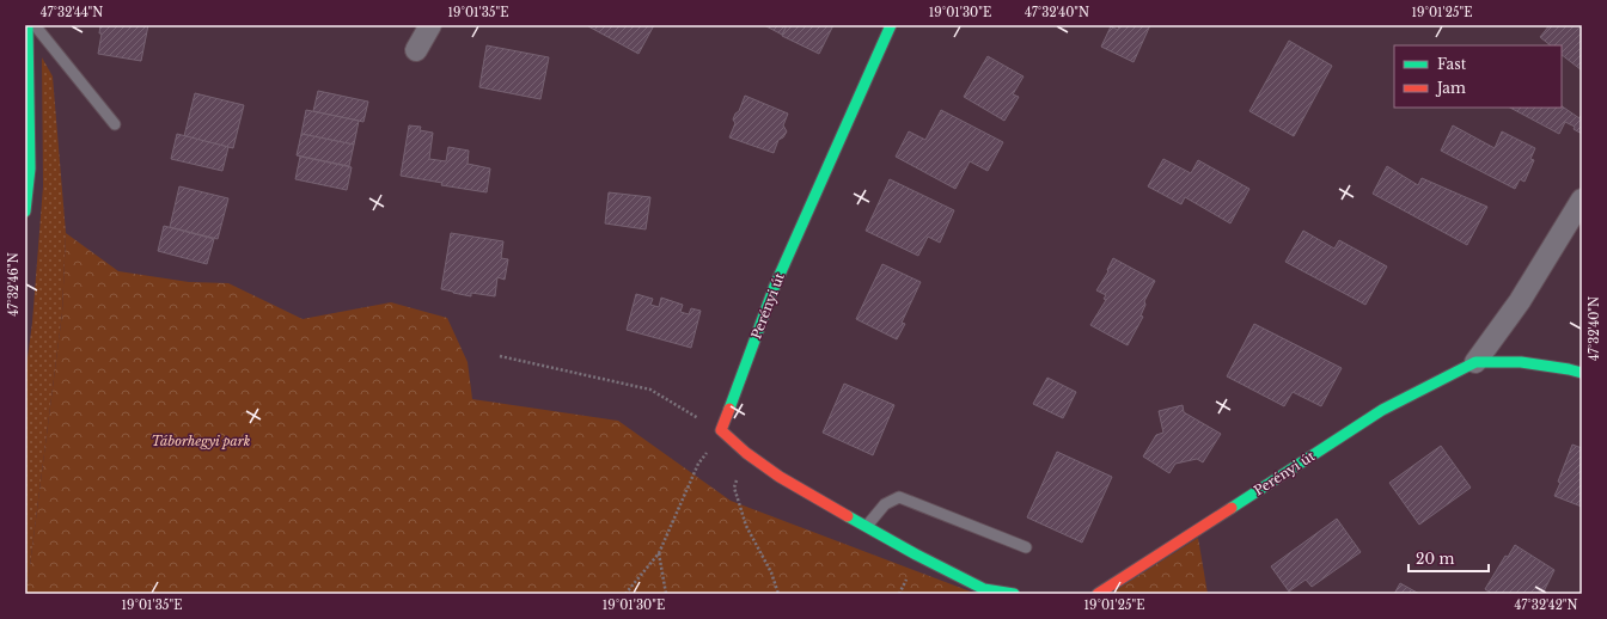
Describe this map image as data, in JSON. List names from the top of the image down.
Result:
{
  "streets": {
    "street": ["Perényi út"]
  },
  "parks": ["Táborhegyi park"],
  "legend": ["Fast", "Jam"],
  "scale_bar": "20 m",
  "coordinates": [
    "47°32'44\"N",
    "19°01'35\"E",
    "19°01'30\"E",
    "47°32'40\"N",
    "19°01'25\"E",
    "47°32'46\"N",
    "47°32'42\"N"
  ]
}
